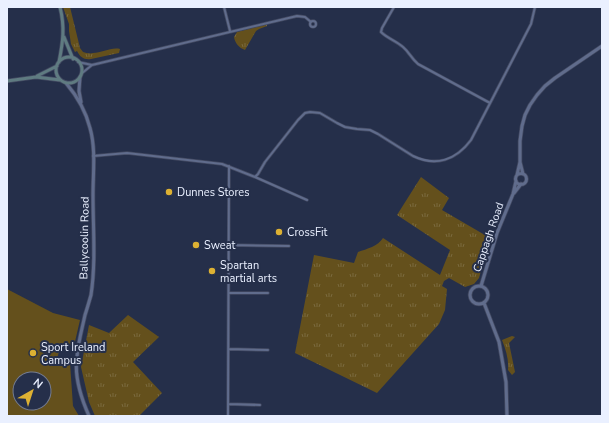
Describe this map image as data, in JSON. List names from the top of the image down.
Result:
{
  "streets": {
    "street": ["Cappagh Road", "Ballycoolin Road"]
  },
  "places": [
    "Dunnes Stores",
    "CrossFit",
    "Sweat",
    "Spartan martial arts",
    "Sport Ireland Campus"
  ],
  "north": "top right"
}
